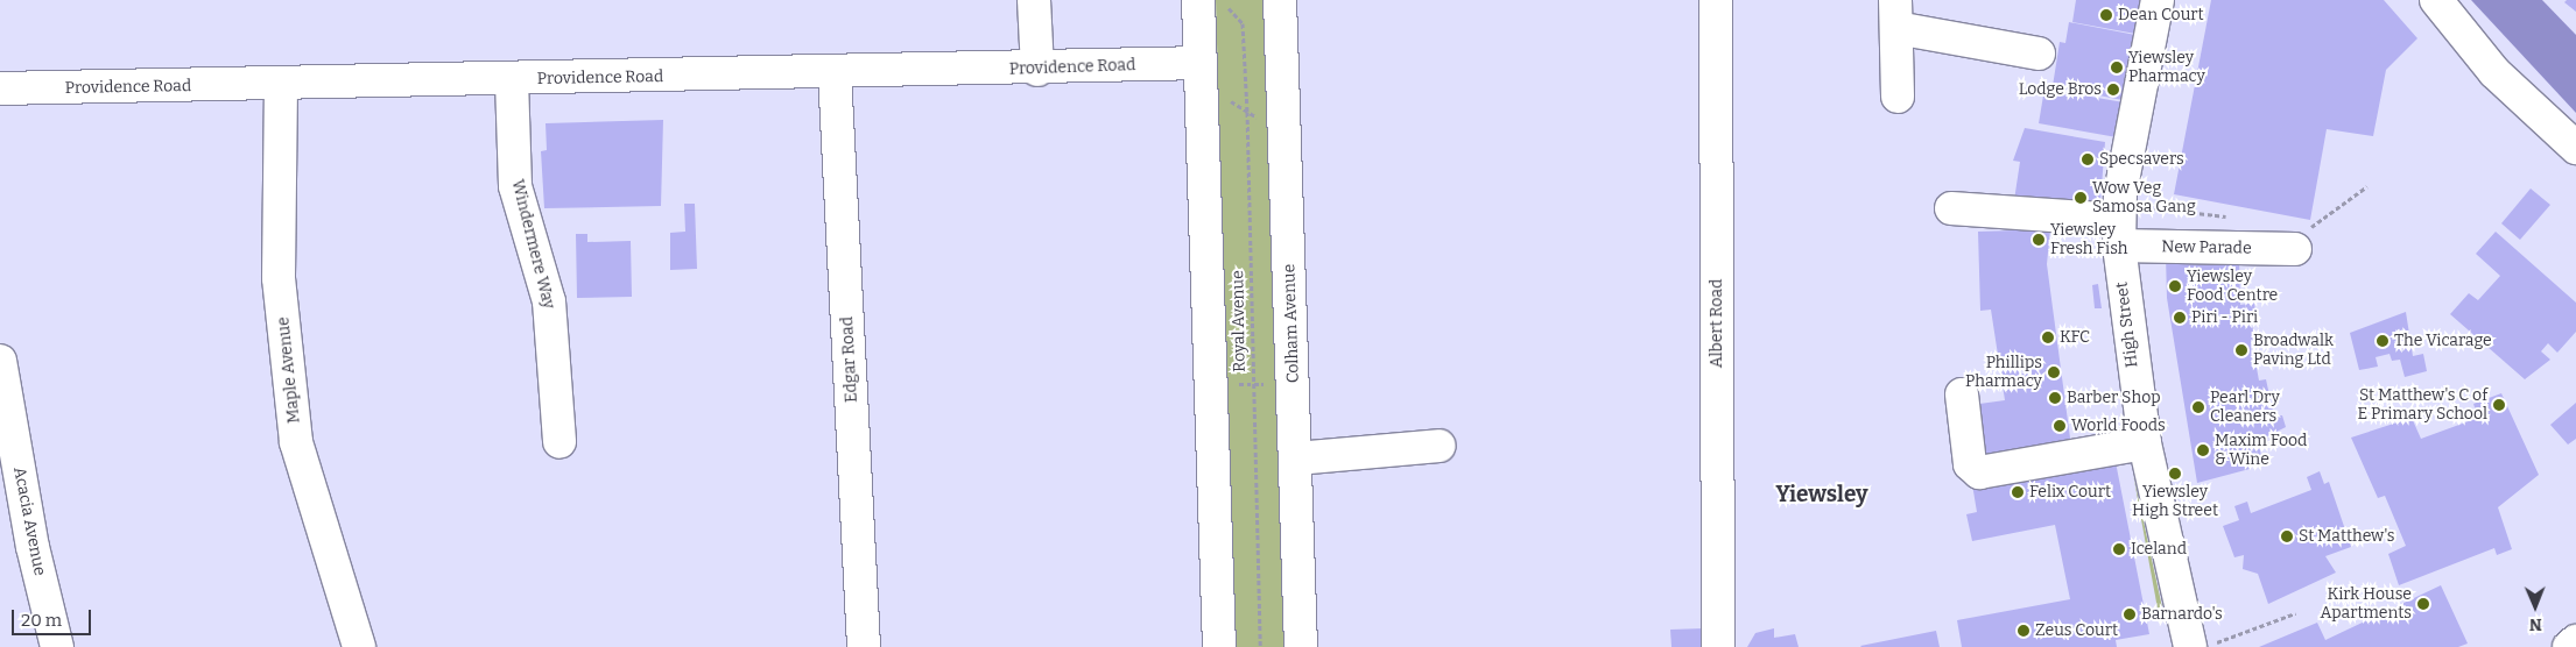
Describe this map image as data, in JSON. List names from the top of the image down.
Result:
{
  "streets": {
    "street": [
      "Providence Road",
      "Windermere Way",
      "New Parade",
      "Colham Avenue",
      "Albert Road",
      "High Street",
      "Edgar Road",
      "Maple Avenue",
      "Acacia Avenue"
    ],
    "path": ["Royal Avenue"]
  },
  "crossings": [
    ["Providence Road", "Windermere Way"],
    ["Providence Road", "Edgar Road"],
    ["Providence Road", "Maple Avenue"],
    ["New Parade", "High Street"]
  ],
  "districts": ["Yiewsley"],
  "places": [
    "Dean Court",
    "Yiewsley Pharmacy",
    "Lodge Bros",
    "Specsavers",
    "Wow Veg Samosa Gang",
    "Yiewsley Fresh Fish",
    "Yiewsley Food Centre",
    "Piri - Piri",
    "KFC",
    "The Vicarage",
    "Broadwalk Paving Ltd",
    "Phillips Pharmacy",
    "Barber Shop",
    "St Matthew's C of E Primary School",
    "Pearl Dry Cleaners",
    "World Foods",
    "Maxim Food & Wine",
    "Yiewsley High Street",
    "Felix Court",
    "St Matthew's",
    "Iceland",
    "Kirk House Apartments",
    "Barnardo's",
    "Zeus Court"
  ],
  "scale_bar": "20 m",
  "north": "bottom"
}
